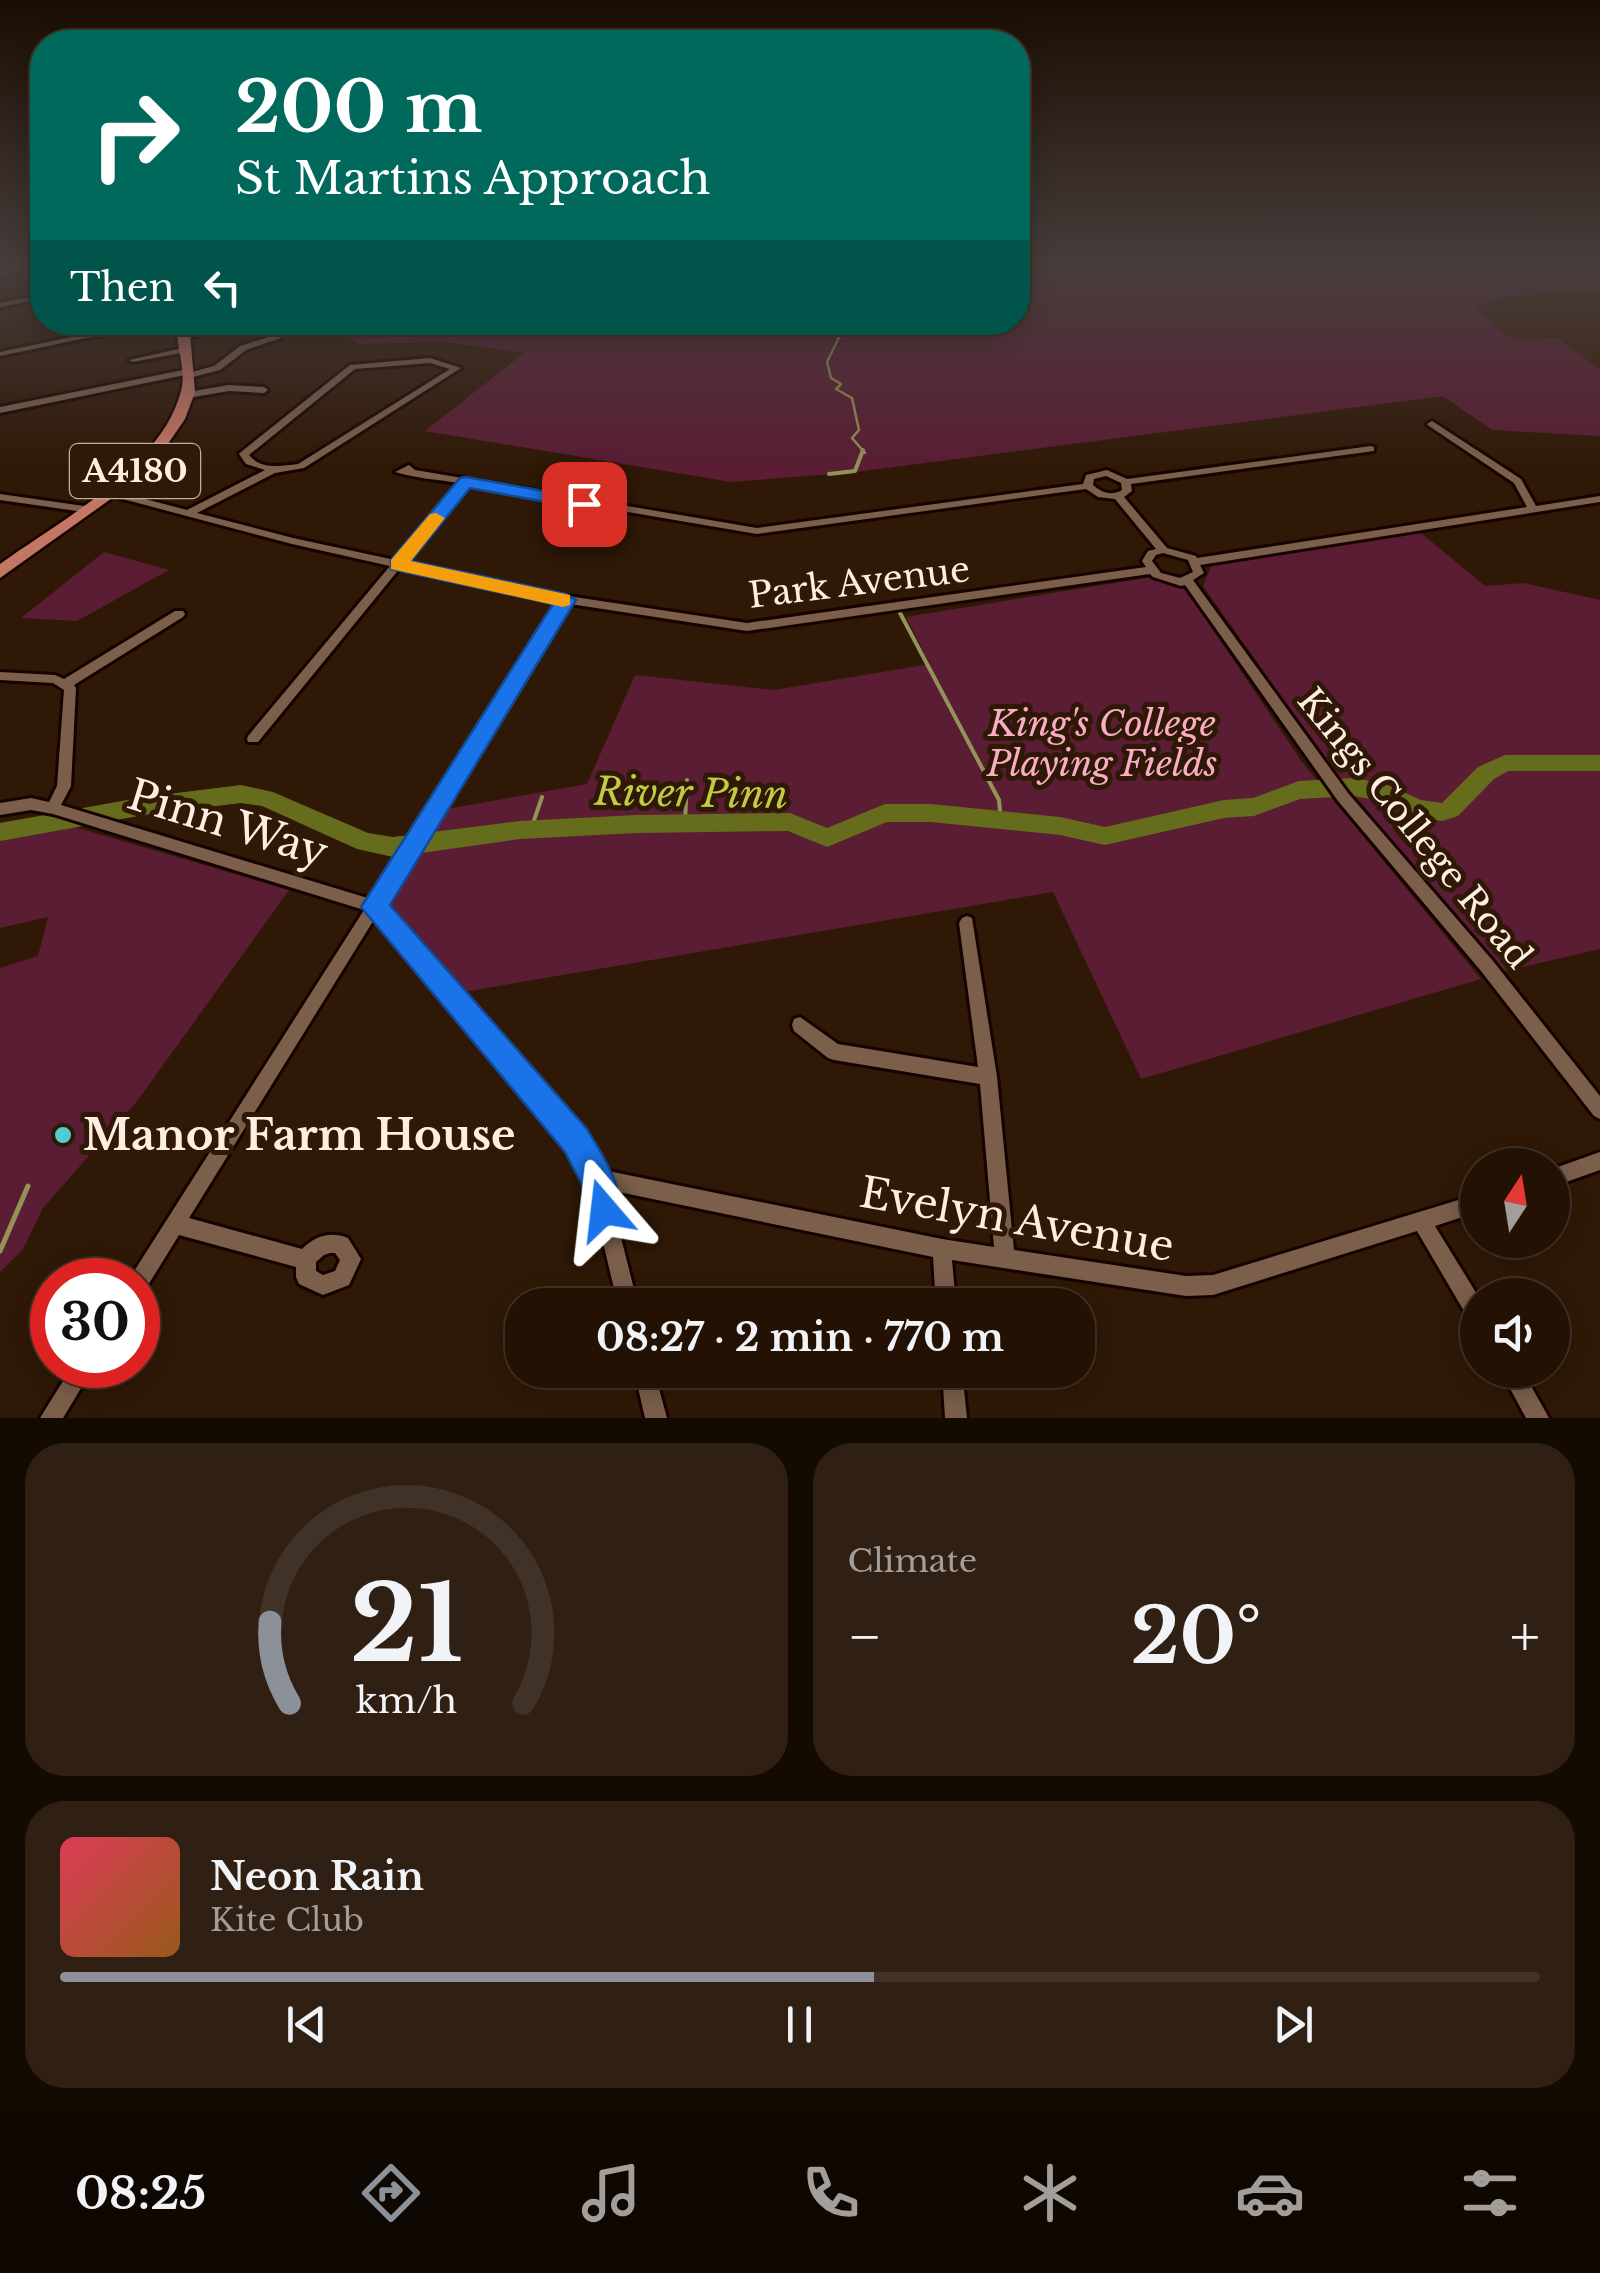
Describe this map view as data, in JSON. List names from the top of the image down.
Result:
{
  "streets": {
    "main road": ["A4180"],
    "street": [
      "Park Avenue",
      "Pinn Way",
      "Kings College Road",
      "Evelyn Avenue"
    ]
  },
  "crossings": [
    ["A4180", "Park Avenue"]
  ],
  "water": ["River Pinn"],
  "parks": ["King's College Playing Fields"],
  "places": ["Manor Farm House"],
  "north": "top",
  "page": {
    "turn": ["200 m", "St Martins Approach"],
    "then": "Then",
    "limit": "30",
    "trip": "08:27 · 2 min · 770 m",
    "tile": "Climate",
    "heat": ["−", "20°", "+"],
    "song": ["Neon Rain", "Kite Club"],
    "tabs": "08:25",
    "gauge": ["21", "km/h"]
  }
}
